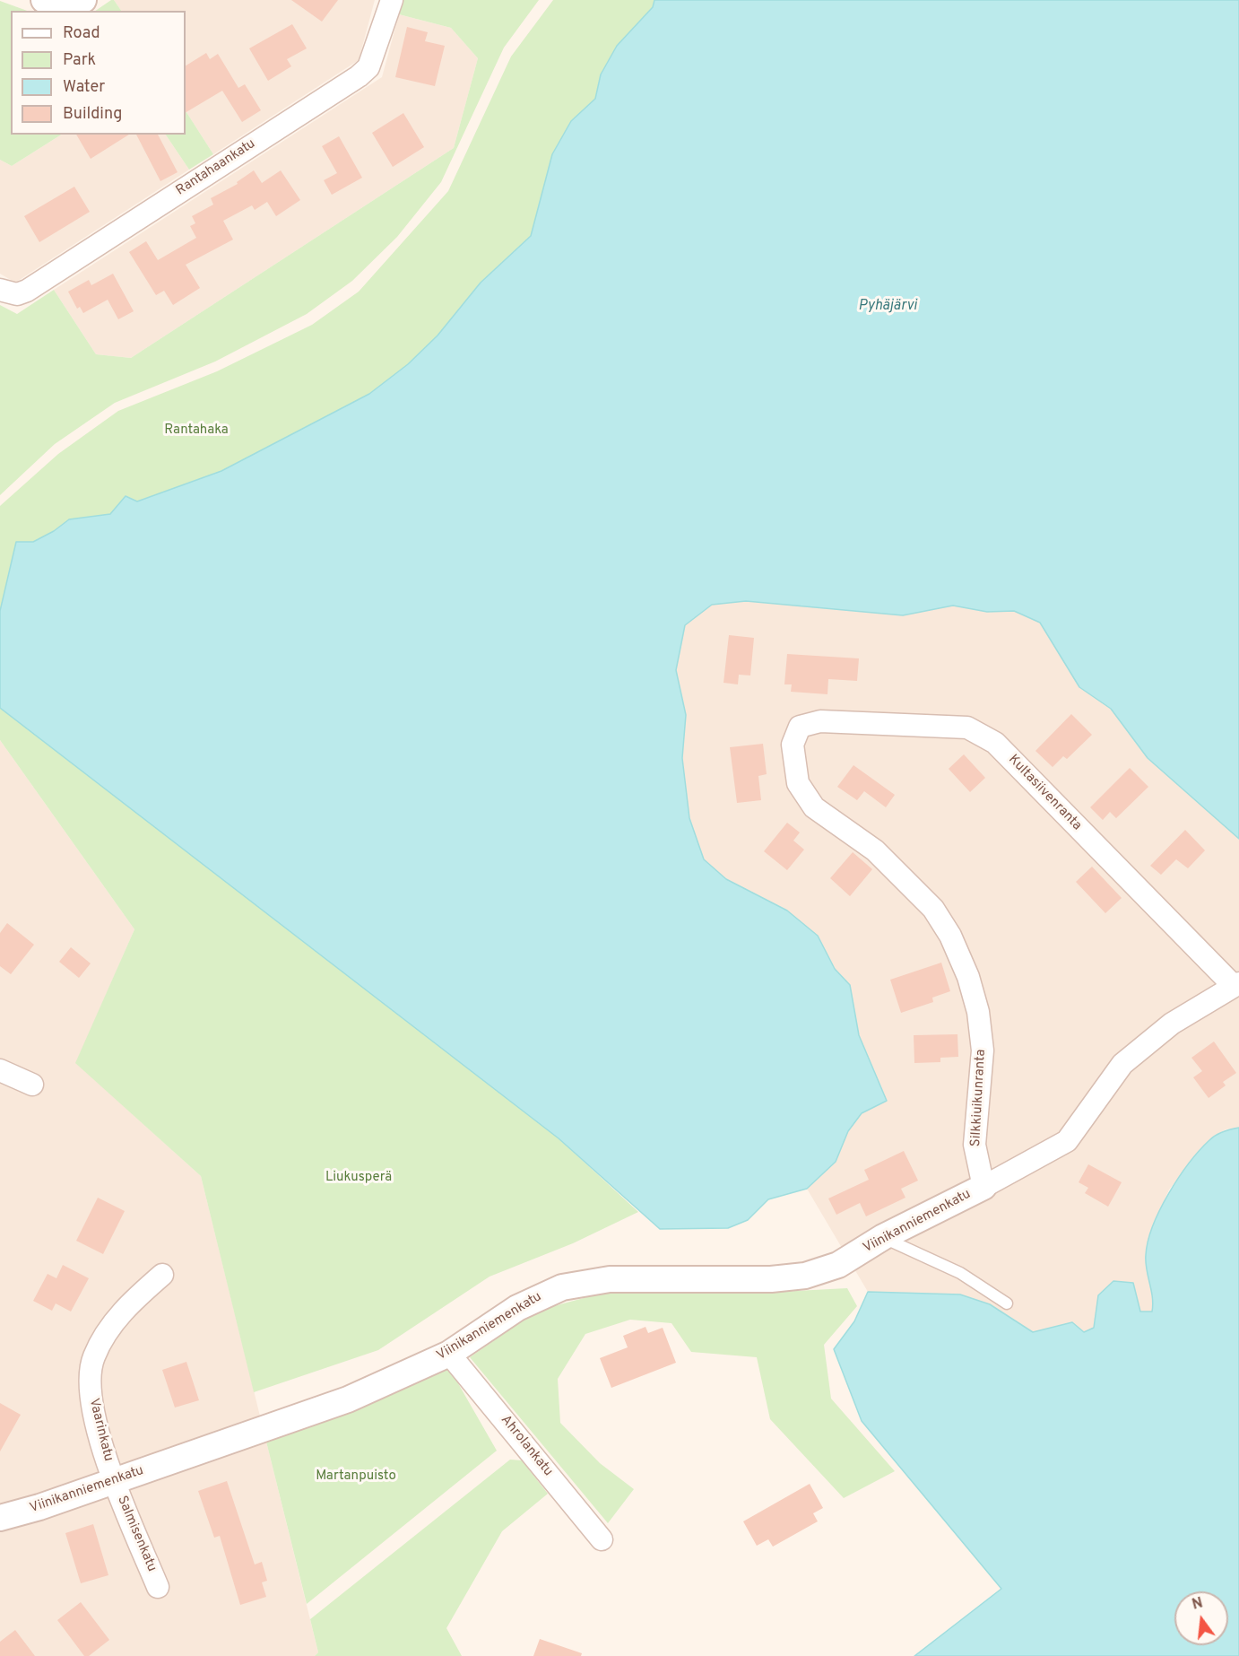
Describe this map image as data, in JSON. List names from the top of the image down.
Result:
{
  "streets": {
    "street": [
      "Rantahaankatu",
      "Kultasiivenranta",
      "Silkkiuikunranta",
      "Viinikanniemenkatu",
      "Vaarinkatu",
      "Ahrolankatu",
      "Salmisenkatu"
    ]
  },
  "crossings": [
    ["Kultasiivenranta", "Silkkiuikunranta"],
    ["Silkkiuikunranta", "Viinikanniemenkatu"],
    ["Viinikanniemenkatu", "Vaarinkatu"],
    ["Viinikanniemenkatu", "Ahrolankatu"],
    ["Viinikanniemenkatu", "Salmisenkatu"],
    ["Vaarinkatu", "Salmisenkatu"]
  ],
  "water": ["Pyhäjärvi"],
  "parks": ["Rantahaka", "Liukusperä", "Martanpuisto"],
  "legend": [
    "Road",
    "Park",
    "Water",
    "Building"
  ],
  "north": "top"
}
